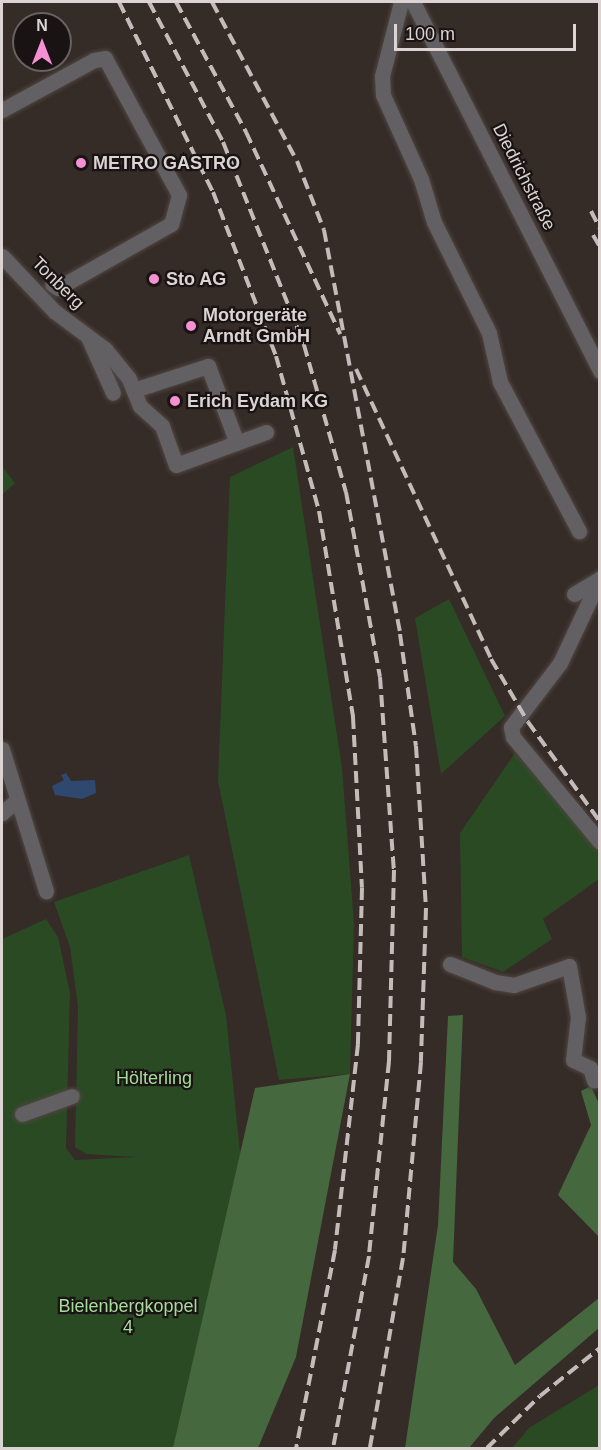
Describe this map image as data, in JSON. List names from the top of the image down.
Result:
{
  "streets": {
    "street": ["Diedrichstraße", "Tonberg"]
  },
  "parks": ["Hölterling", "Bielenbergkoppel 4"],
  "places": [
    "METRO GASTRO",
    "Sto AG",
    "Motorgeräte Arndt GmbH",
    "Erich Eydam KG"
  ],
  "scale_bar": "100 m",
  "north": "top"
}
